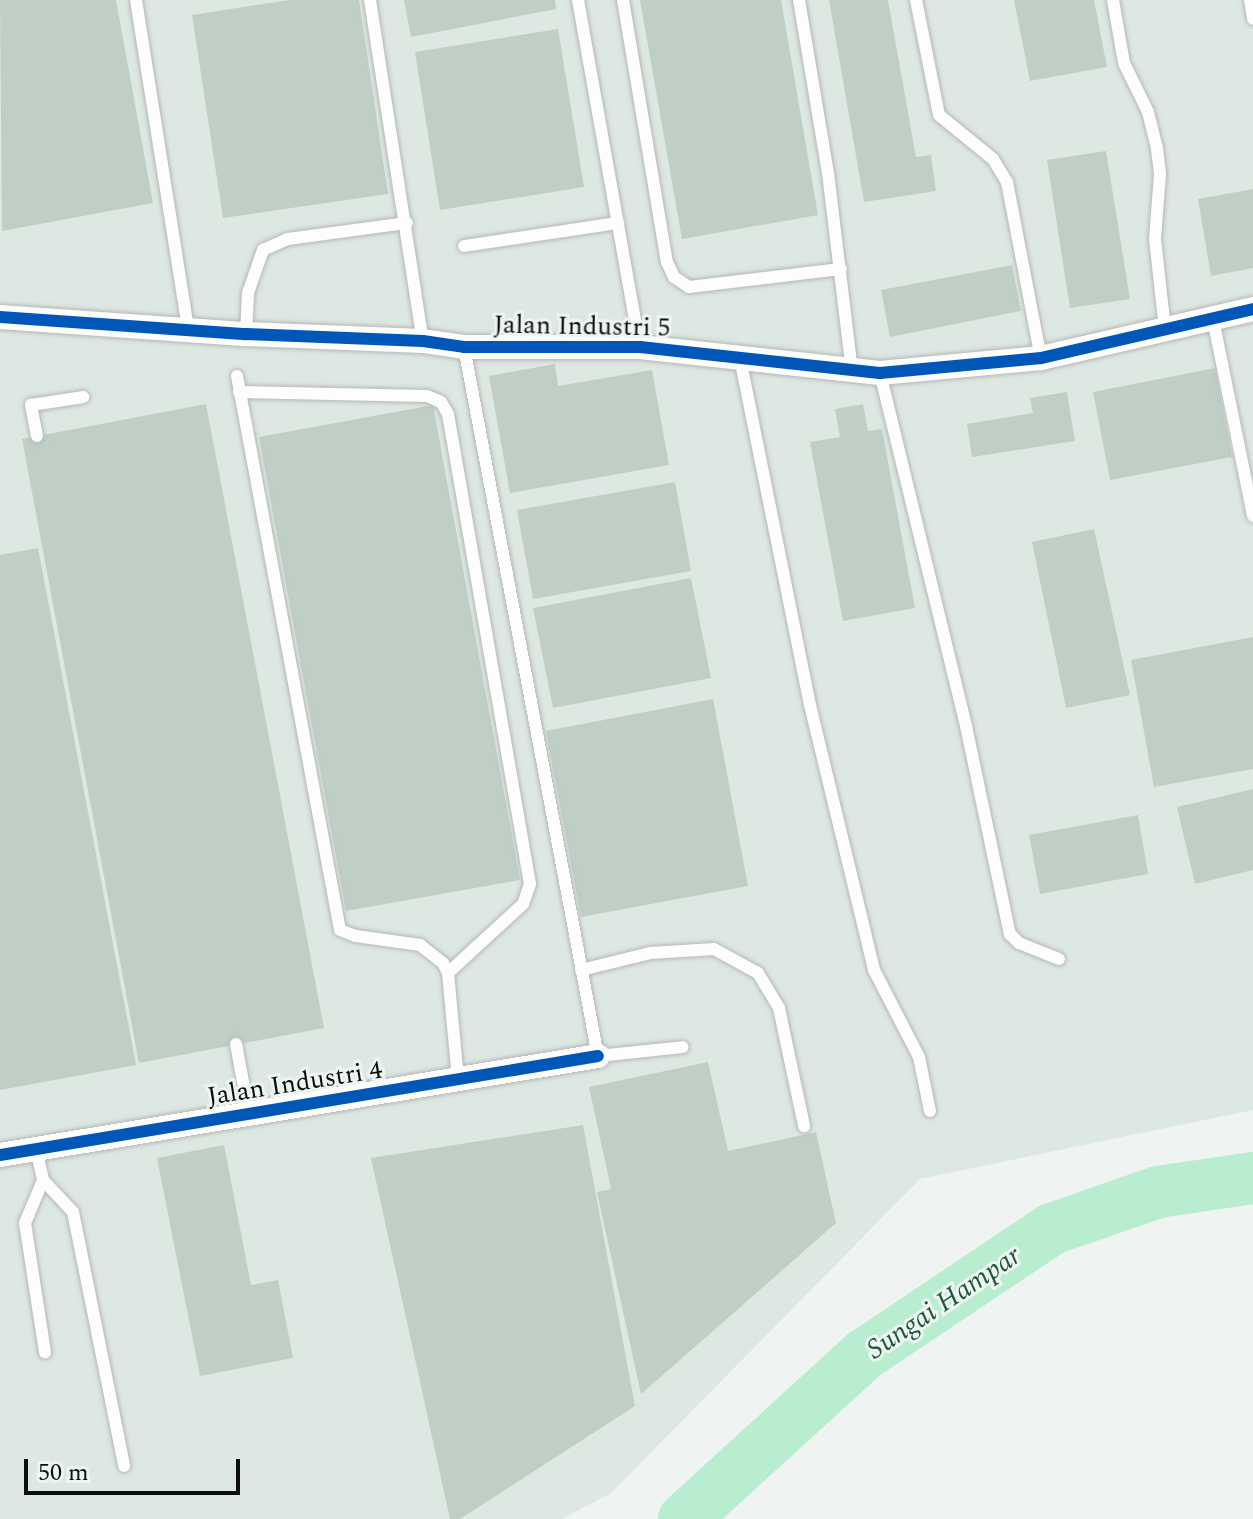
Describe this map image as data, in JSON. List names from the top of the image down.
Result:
{
  "streets": {
    "street": ["Jalan Industri 5", "Jalan Industri 4"]
  },
  "water": ["Sungai Hampar"],
  "scale_bar": "50 m"
}
